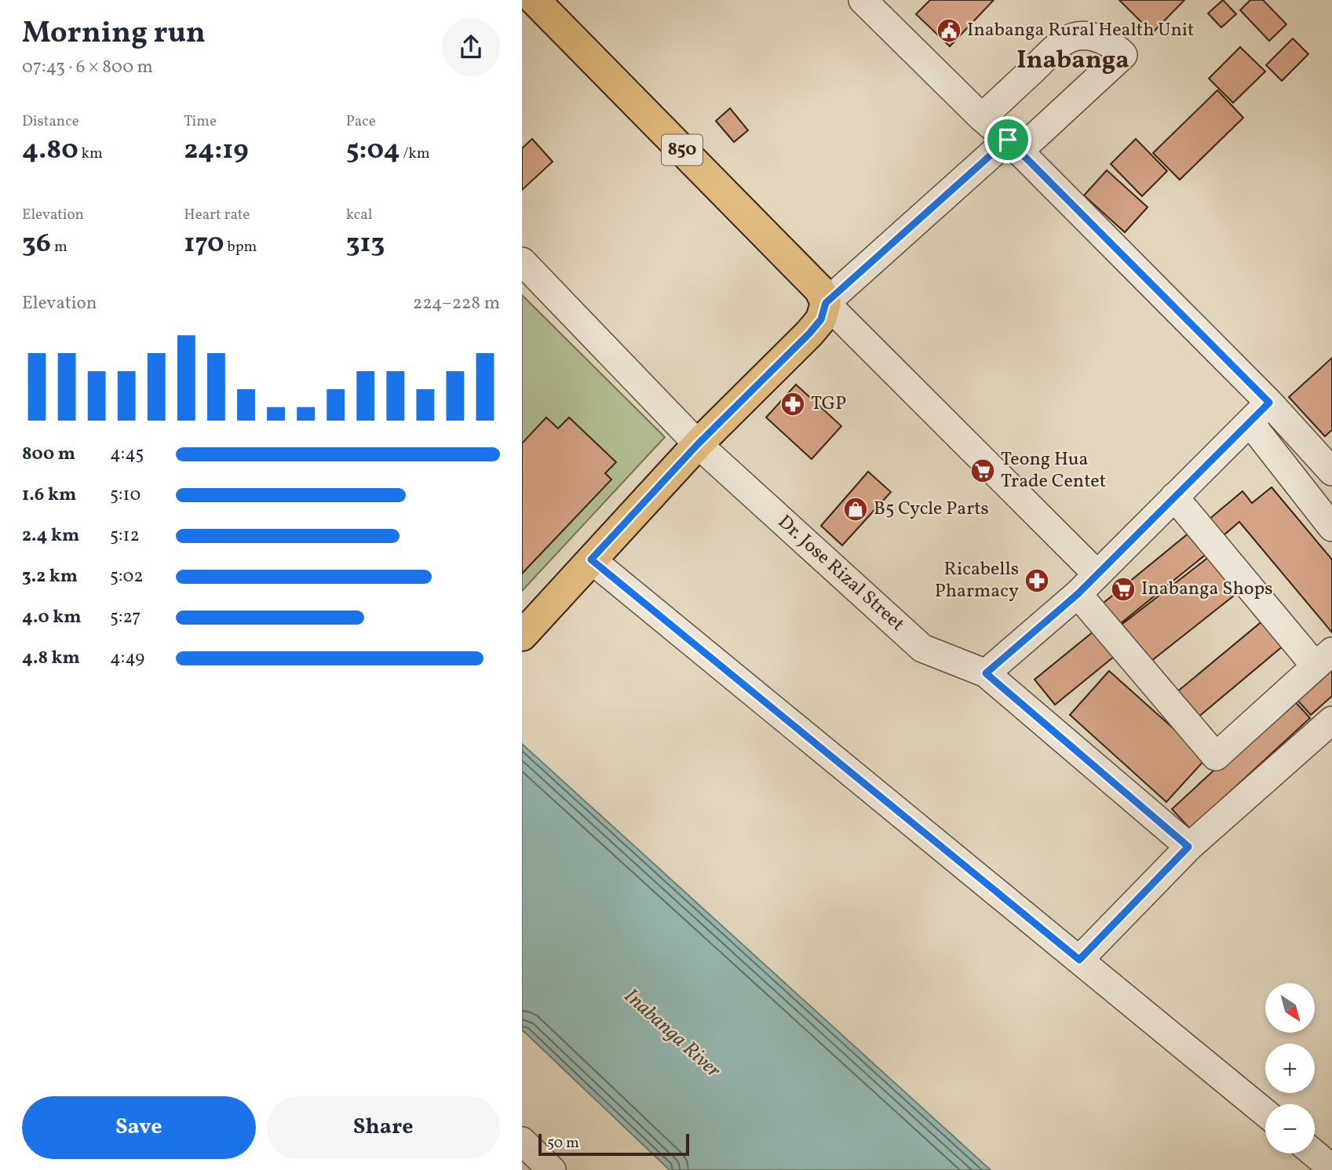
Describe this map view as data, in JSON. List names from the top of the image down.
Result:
{
  "streets": {
    "main road": ["850"],
    "street": ["Dr. Jose Rizal Street"]
  },
  "districts": ["Inabanga"],
  "water": ["Inabanga River"],
  "places": {
    "public building": ["Inabanga Rural Health Unit"],
    "pharmacy": ["TGP", "Ricabells Pharmacy"],
    "supermarket": ["Teong Hua Trade Centet", "Inabanga Shops"],
    "shop": ["B5 Cycle Parts"]
  },
  "scale_bar": "50 m",
  "north": "bottom right",
  "page": {
    "heading": ["Morning run", "07:43 · 6 × 800 m"],
    "stats": [
      ["Distance", "4.80 km"],
      ["Time", "24:19"],
      ["Pace", "5:04 /km"],
      ["Elevation", "36 m"],
      ["Heart rate", "170 bpm"],
      ["kcal", "313"]
    ],
    "chart": ["Elevation", "224–228 m"],
    "list": [
      {
        "name": "800 m",
        "note": "4:45"
      },
      {
        "name": "1.6 km",
        "note": "5:10"
      },
      {
        "name": "2.4 km",
        "note": "5:12"
      },
      {
        "name": "3.2 km",
        "note": "5:02"
      },
      {
        "name": "4.0 km",
        "note": "5:27"
      },
      {
        "name": "4.8 km",
        "note": "4:49"
      }
    ],
    "map_buttons": ["+", "−"],
    "buttons": ["Save", "Share"],
    "scale": "50 m"
  }
}
